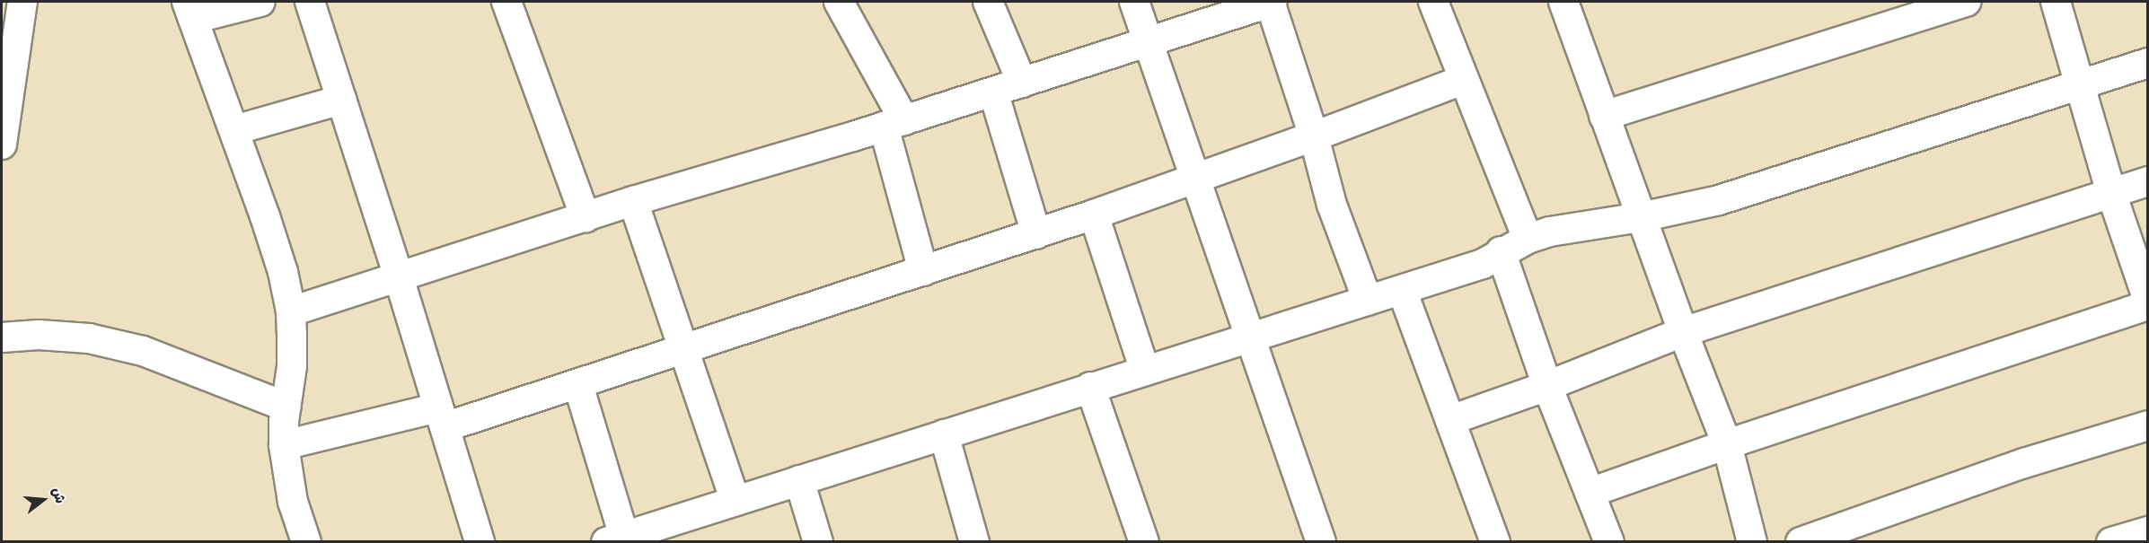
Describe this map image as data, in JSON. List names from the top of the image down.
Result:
{
  "north": "right"
}
